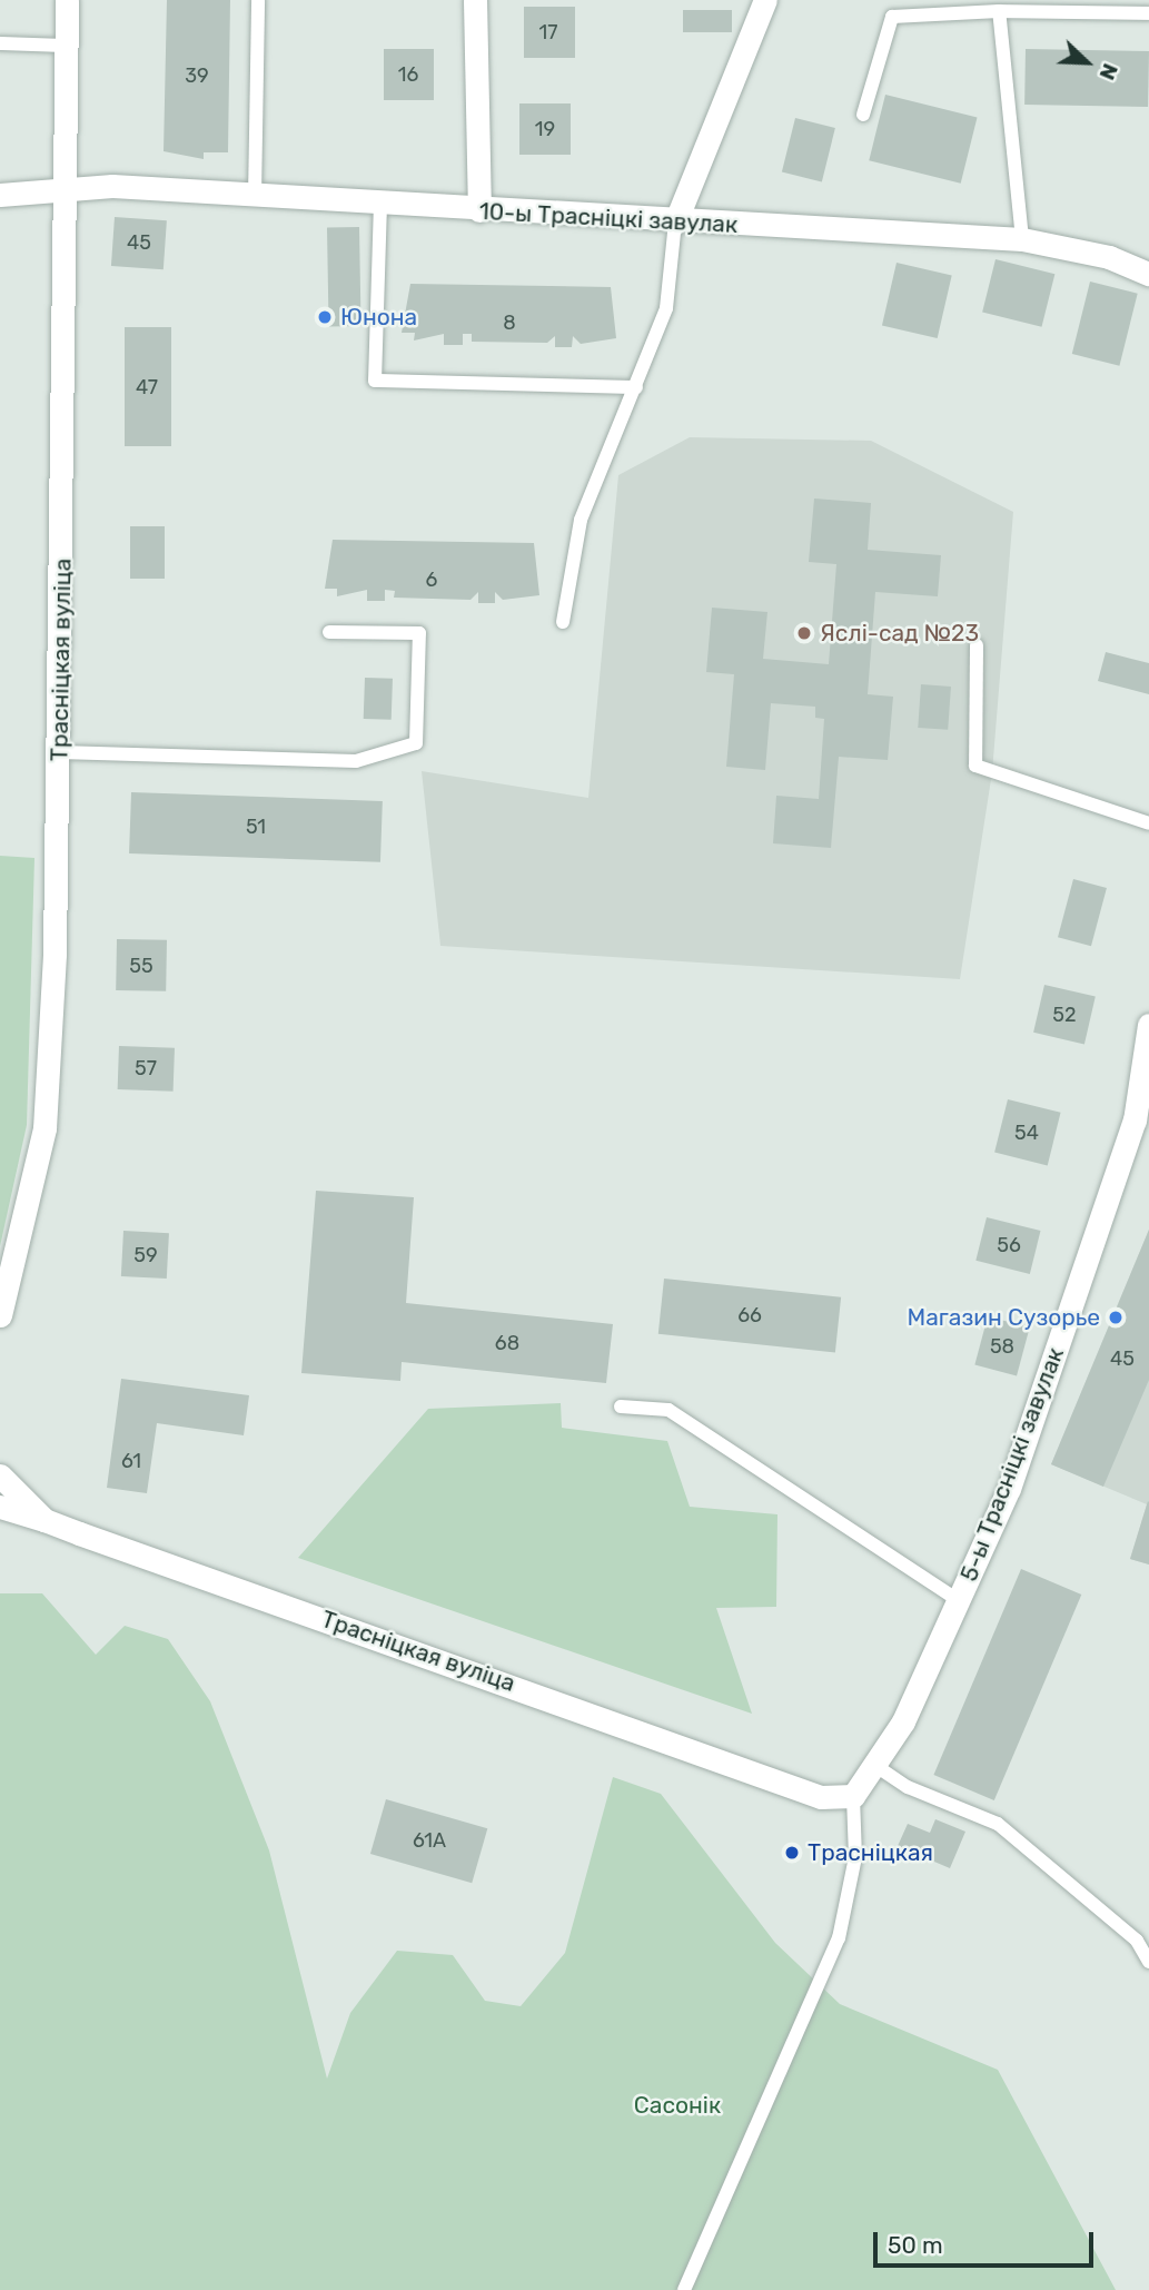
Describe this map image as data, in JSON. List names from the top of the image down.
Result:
{
  "streets": {
    "street": ["10-ы Трасніцкі завулак", "Трасніцкая вуліца", "5-ы Трасніцкі завулак"]
  },
  "crossings": [
    ["10-ы Трасніцкі завулак", "Трасніцкая вуліца"],
    ["Трасніцкая вуліца", "5-ы Трасніцкі завулак"]
  ],
  "parks": ["Сасонік"],
  "places": [
    "Юнона",
    "Яслі-сад №23",
    "Магазин Сузорье",
    "Трасніцкая"
  ],
  "house_numbers": [
    "17",
    "16",
    "39",
    "19",
    "45",
    "8",
    "47",
    "6",
    "51",
    "55",
    "52",
    "57",
    "54",
    "56",
    "59",
    "66",
    "68",
    "58",
    "45",
    "61",
    "61А"
  ],
  "scale_bar": "50 m",
  "north": "bottom right"
}
